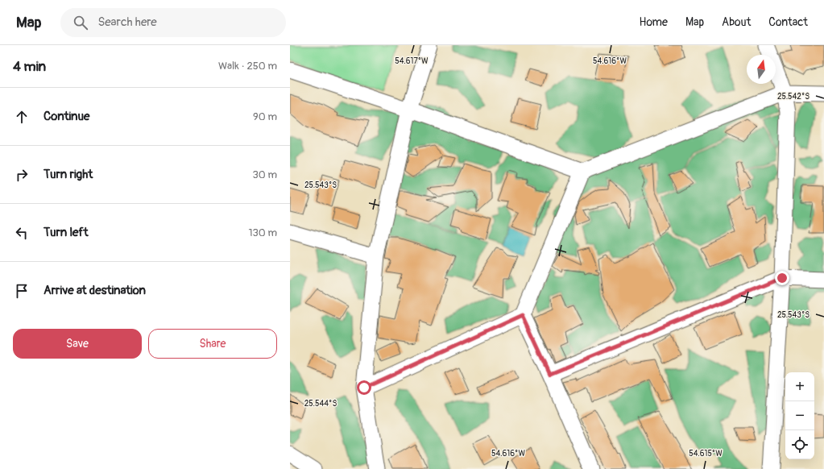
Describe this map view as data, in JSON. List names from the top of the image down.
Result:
{
  "north": "top",
  "page": {
    "header": "Map",
    "search": "Search here",
    "nav": [
      "Home",
      "Map",
      "About",
      "Contact"
    ],
    "heading": ["4 min", "Walk · 250 m"],
    "list": [
      ["Continue", "90 m"],
      ["Turn right", "30 m"],
      ["Turn left", "130 m"],
      "Arrive at destination"
    ],
    "buttons": ["Save", "Share"],
    "map_buttons": ["+", "−"]
  },
  "coordinates": [
    "54.617°W",
    "54.616°W",
    "25.542°S",
    "25.543°S",
    "25.544°S",
    "54.615°W"
  ]
}
